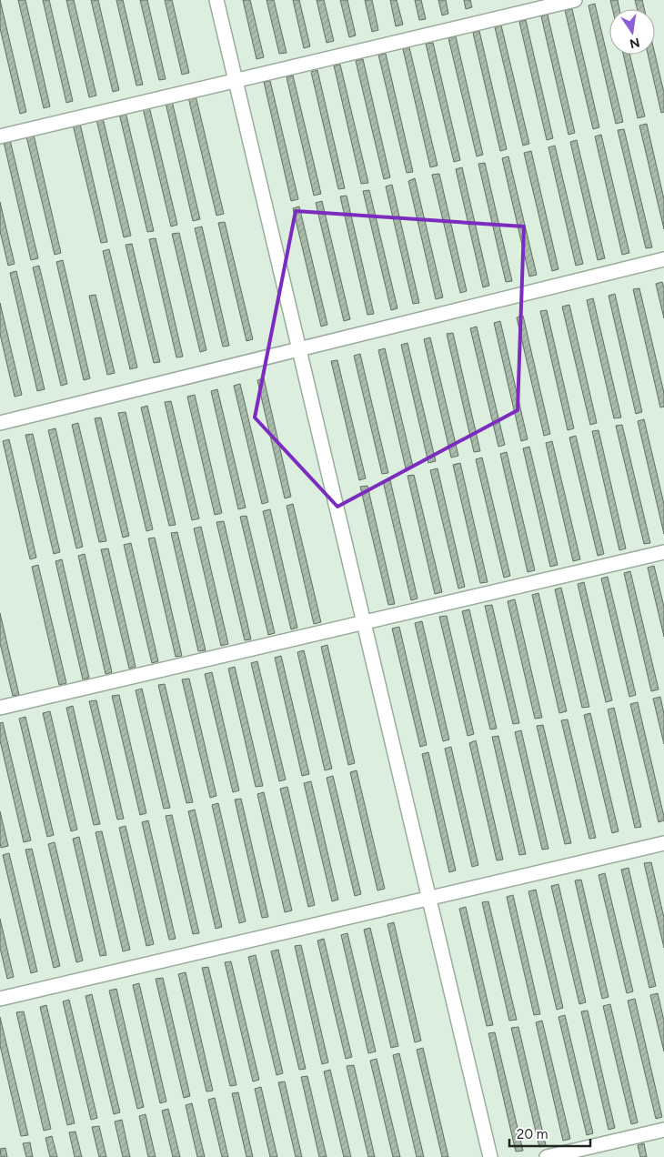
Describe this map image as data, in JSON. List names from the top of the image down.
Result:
{
  "scale_bar": "20 m",
  "north": "bottom"
}
